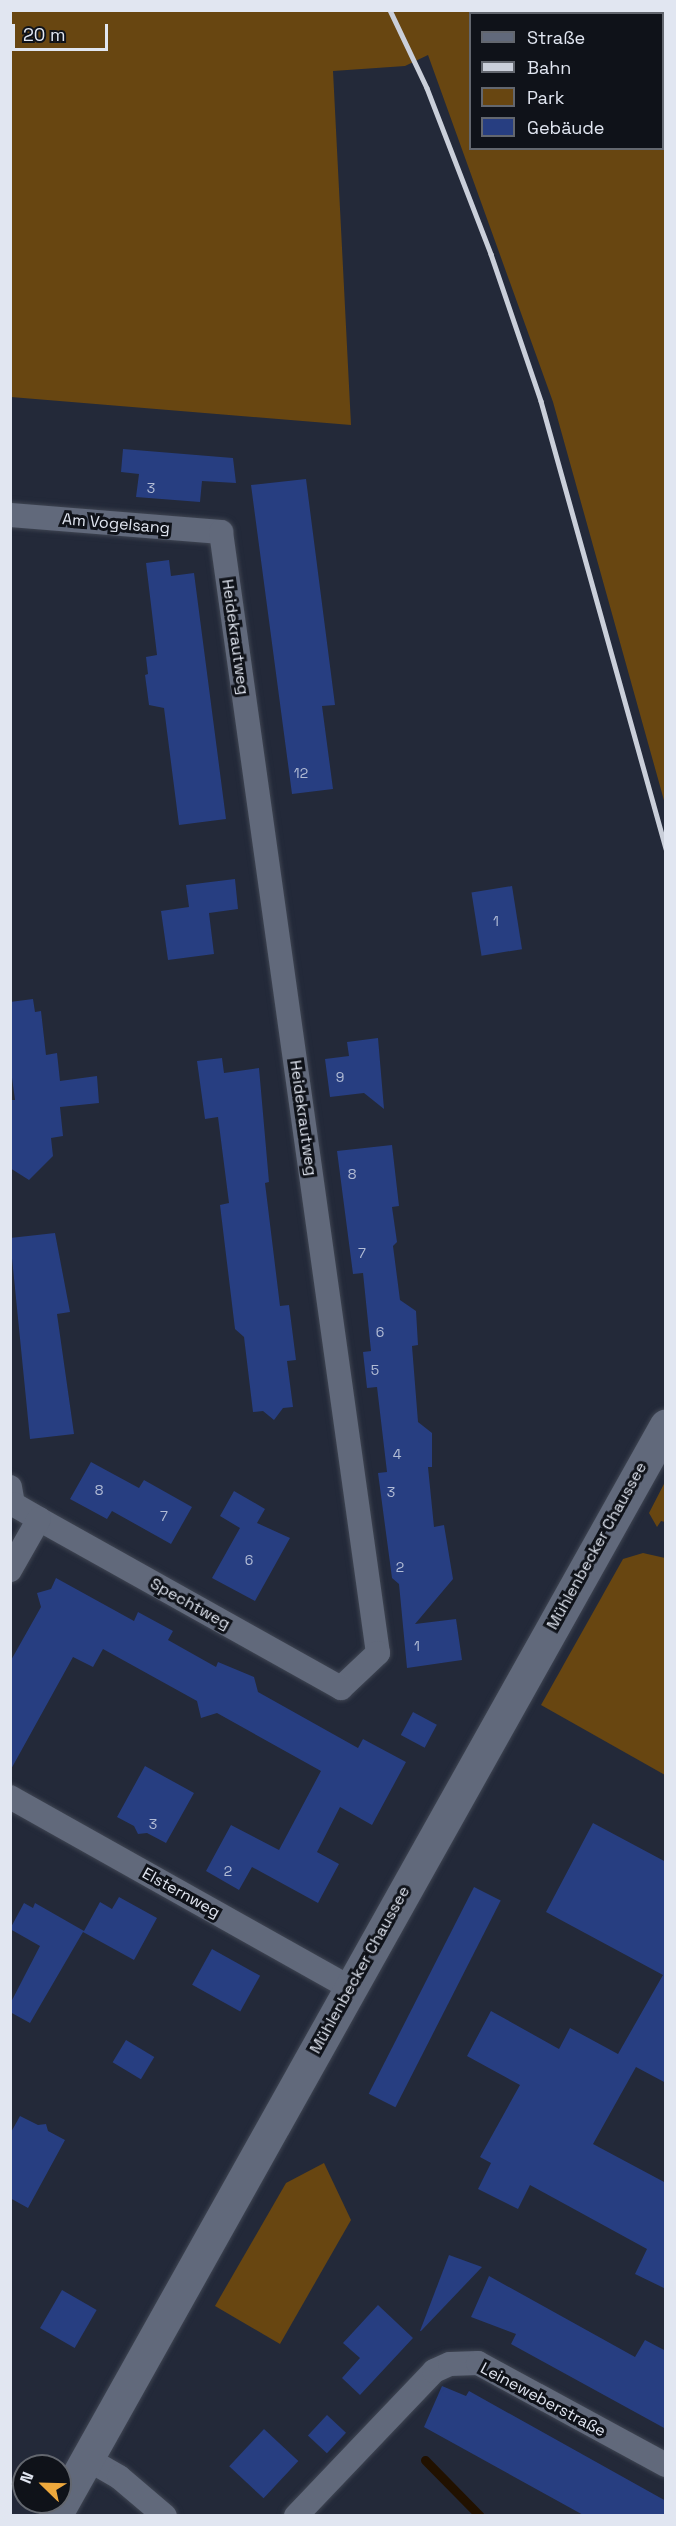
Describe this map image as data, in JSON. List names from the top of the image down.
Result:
{
  "streets": {
    "main road": ["Mühlenbecker Chaussee"],
    "street": [
      "Am Vogelsang",
      "Heidekrautweg",
      "Spechtweg",
      "Elsternweg",
      "Leineweberstraße"
    ]
  },
  "crossings": [
    ["Am Vogelsang", "Heidekrautweg"],
    ["Heidekrautweg", "Spechtweg"],
    ["Mühlenbecker Chaussee", "Elsternweg"]
  ],
  "house_numbers": [
    "3",
    "12",
    "1",
    "9",
    "8",
    "7",
    "6",
    "5",
    "4",
    "8",
    "3",
    "7",
    "6",
    "2",
    "1",
    "3",
    "2"
  ],
  "legend": [
    "Straße",
    "Bahn",
    "Park",
    "Gebäude"
  ],
  "scale_bar": "20 m",
  "north": "top left"
}
